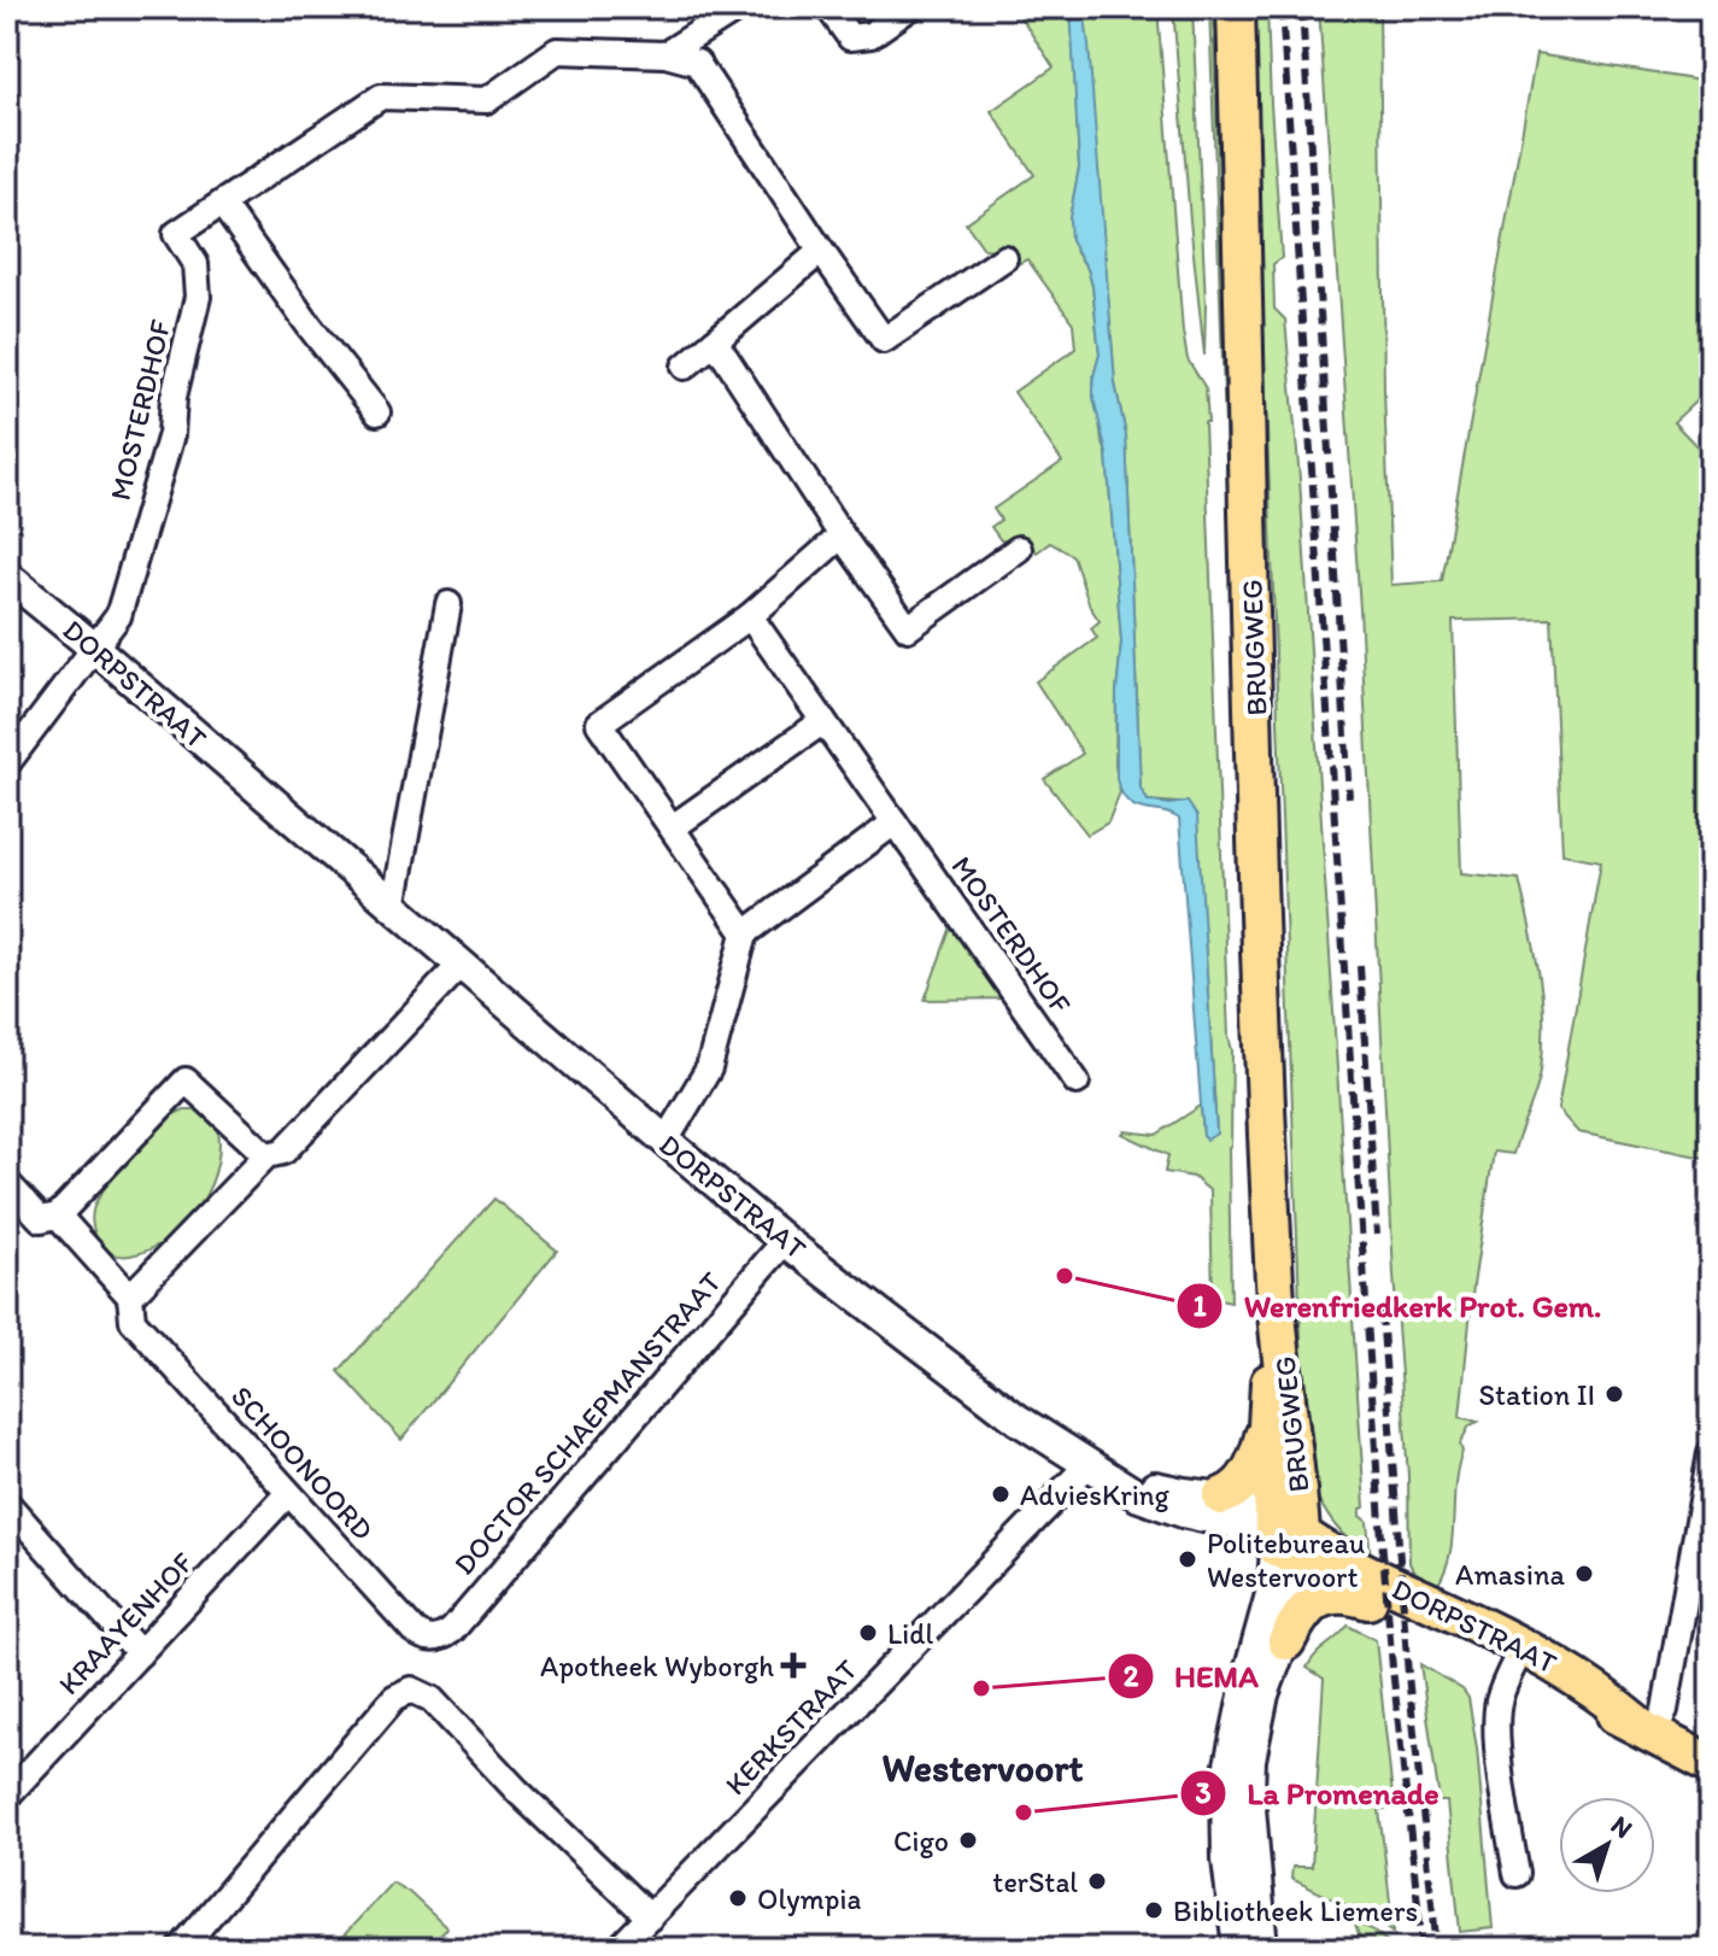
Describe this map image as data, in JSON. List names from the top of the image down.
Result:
{
  "streets": {
    "main road": ["BRUGWEG", "DORPSTRAAT"],
    "street": [
      "MOSTERDHOF",
      "DOCTOR SCHAEPMANSTRAAT",
      "SCHOONOORD",
      "KRAAYENHOF",
      "KERKSTRAAT"
    ]
  },
  "crossings": [
    ["MOSTERDHOF", "DORPSTRAAT"],
    ["BRUGWEG", "DORPSTRAAT"],
    ["DORPSTRAAT", "DOCTOR SCHAEPMANSTRAAT"],
    ["DORPSTRAAT", "KERKSTRAAT"],
    ["DOCTOR SCHAEPMANSTRAAT", "SCHOONOORD"],
    ["SCHOONOORD", "KRAAYENHOF"]
  ],
  "districts": ["Westervoort"],
  "places": {
    "other": [
      "Werenfriedkerk Prot. Gem.",
      "Station II",
      "AdviesKring",
      "Politebureau Westervoort",
      "Amasina",
      "Lidl",
      "HEMA",
      "La Promenade",
      "Cigo",
      "terStal",
      "Olympia",
      "Bibliotheek Liemers"
    ],
    "health": ["Apotheek Wyborgh"]
  },
  "north": "top right"
}
